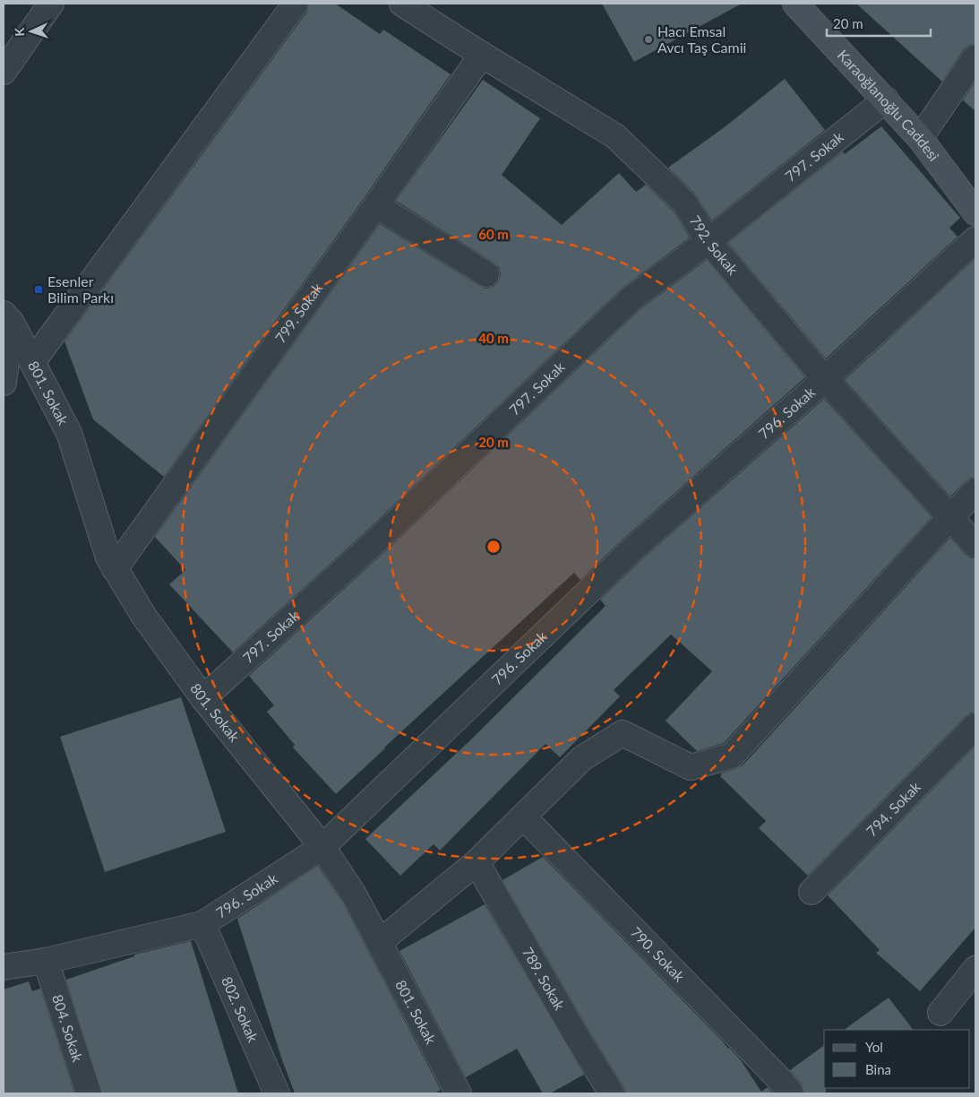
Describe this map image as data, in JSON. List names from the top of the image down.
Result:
{
  "streets": {
    "main road": ["Karaoğlanoğlu Caddesi"],
    "street": [
      "797. Sokak",
      "792. Sokak",
      "799. Sokak",
      "801. Sokak",
      "796. Sokak",
      "794. Sokak",
      "790. Sokak",
      "789. Sokak",
      "802. Sokak",
      "804. Sokak"
    ]
  },
  "crossings": [
    ["Karaoğlanoğlu Caddesi", "797. Sokak"],
    ["797. Sokak", "792. Sokak"],
    ["797. Sokak", "801. Sokak"],
    ["792. Sokak", "799. Sokak"],
    ["792. Sokak", "796. Sokak"],
    ["799. Sokak", "801. Sokak"],
    ["801. Sokak", "796. Sokak"],
    ["796. Sokak", "802. Sokak"],
    ["796. Sokak", "804. Sokak"]
  ],
  "places": {
    "other": ["Hacı Emsal Avcı Taş Camii"],
    "transit": ["Esenler Bilim Parkı"]
  },
  "legend": ["Yol", "Bina"],
  "scale_bar": "20 m",
  "north": "left",
  "rings": ["60 m", "40 m", "20 m"]
}
